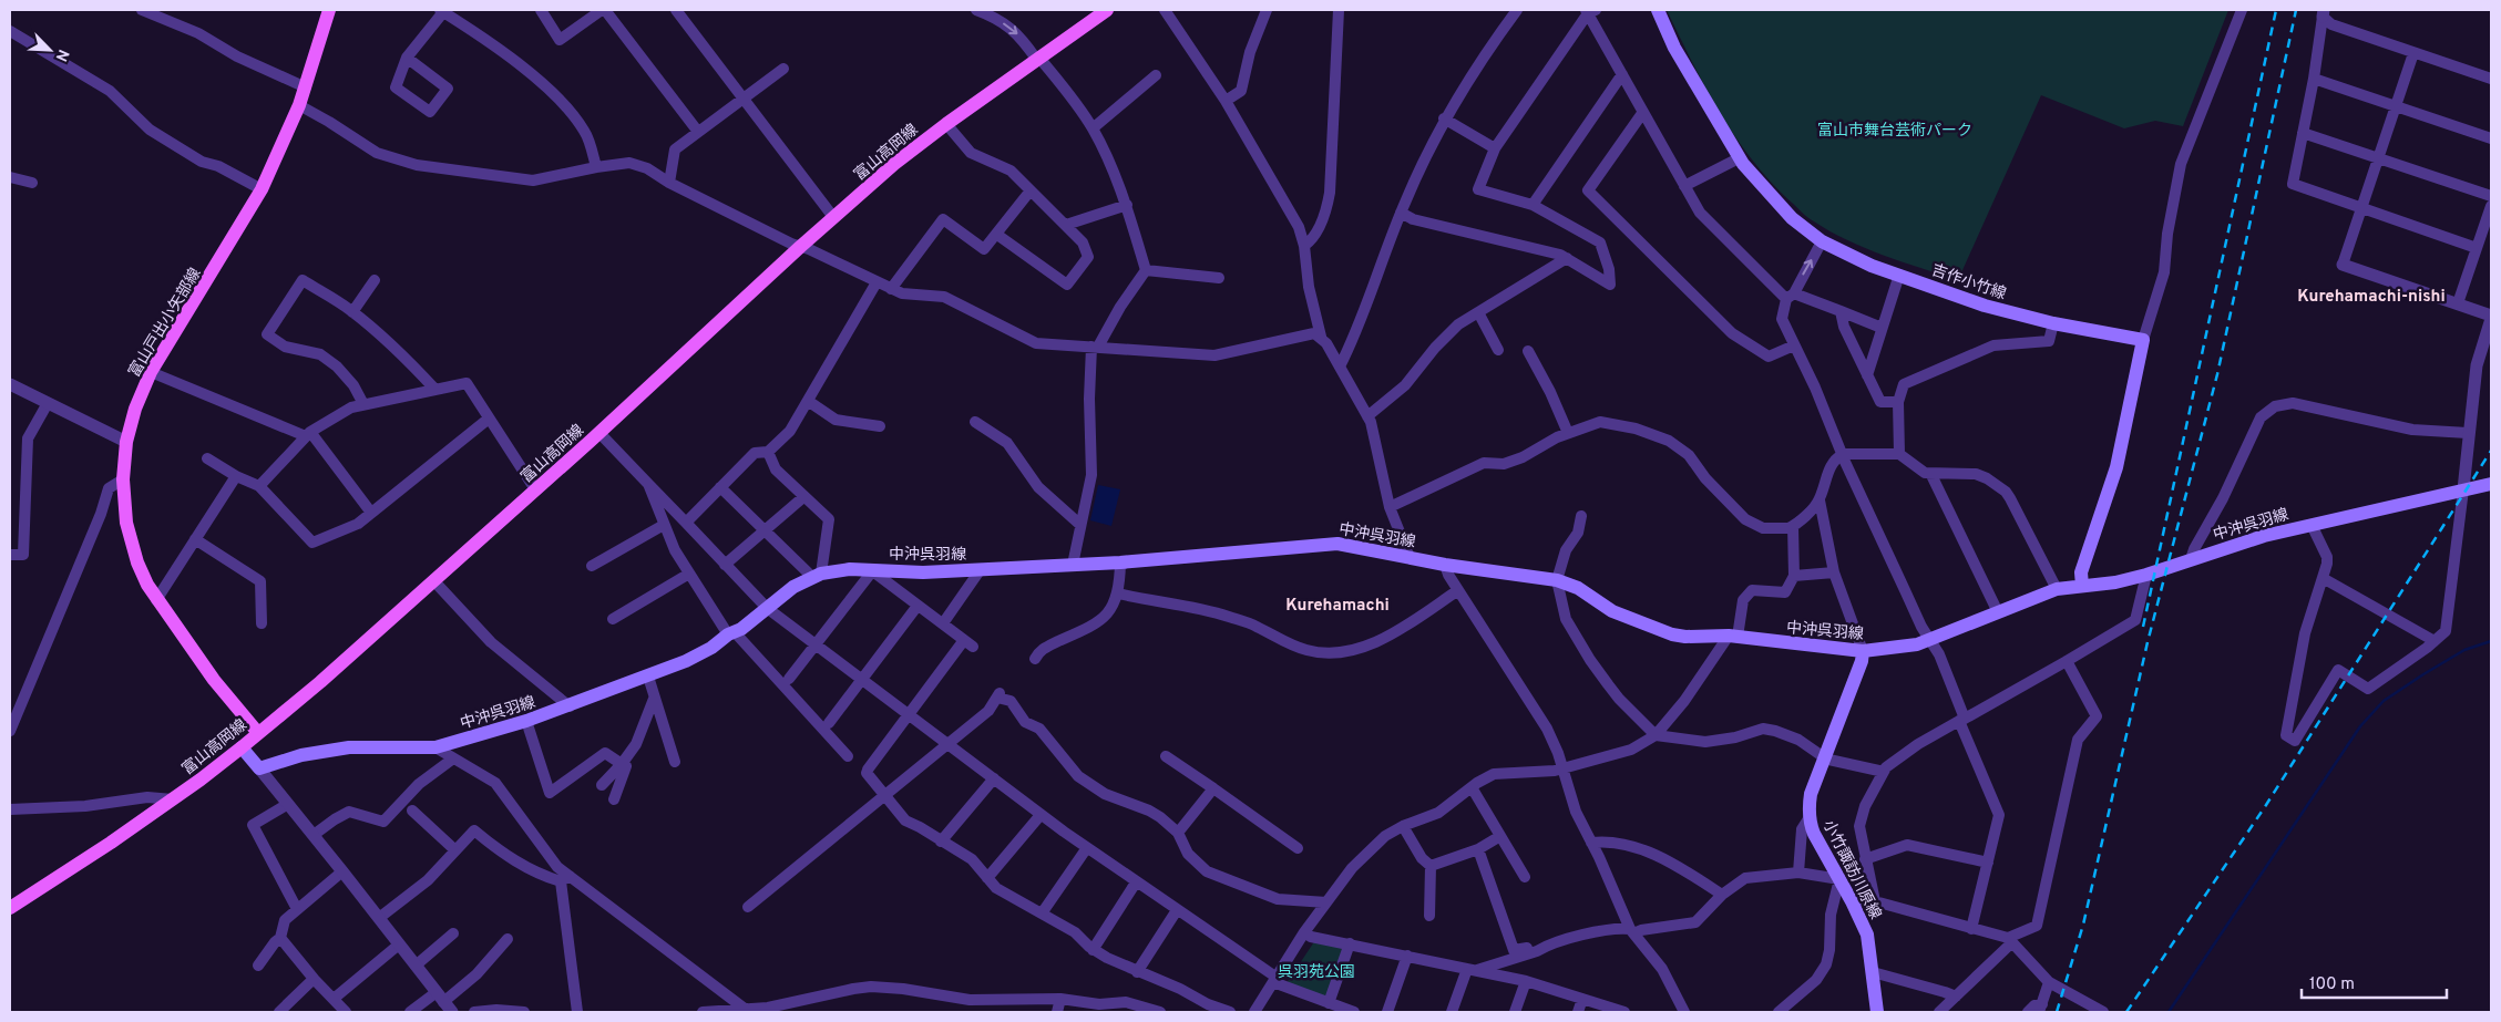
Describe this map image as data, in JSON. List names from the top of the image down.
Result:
{
  "streets": {
    "main road": [
      "富山高岡線",
      "吉作小竹線",
      "富山戸出小矢部線",
      "中沖呉羽線",
      "小竹諏訪川原線"
    ]
  },
  "crossings": [
    ["富山高岡線", "富山戸出小矢部線"],
    ["中沖呉羽線", "小竹諏訪川原線"]
  ],
  "districts": ["Kurehamachi-nishi", "Kurehamachi"],
  "parks": ["富山市舞台芸術パーク", "呉羽苑公園"],
  "scale_bar": "100 m",
  "north": "bottom right"
}
